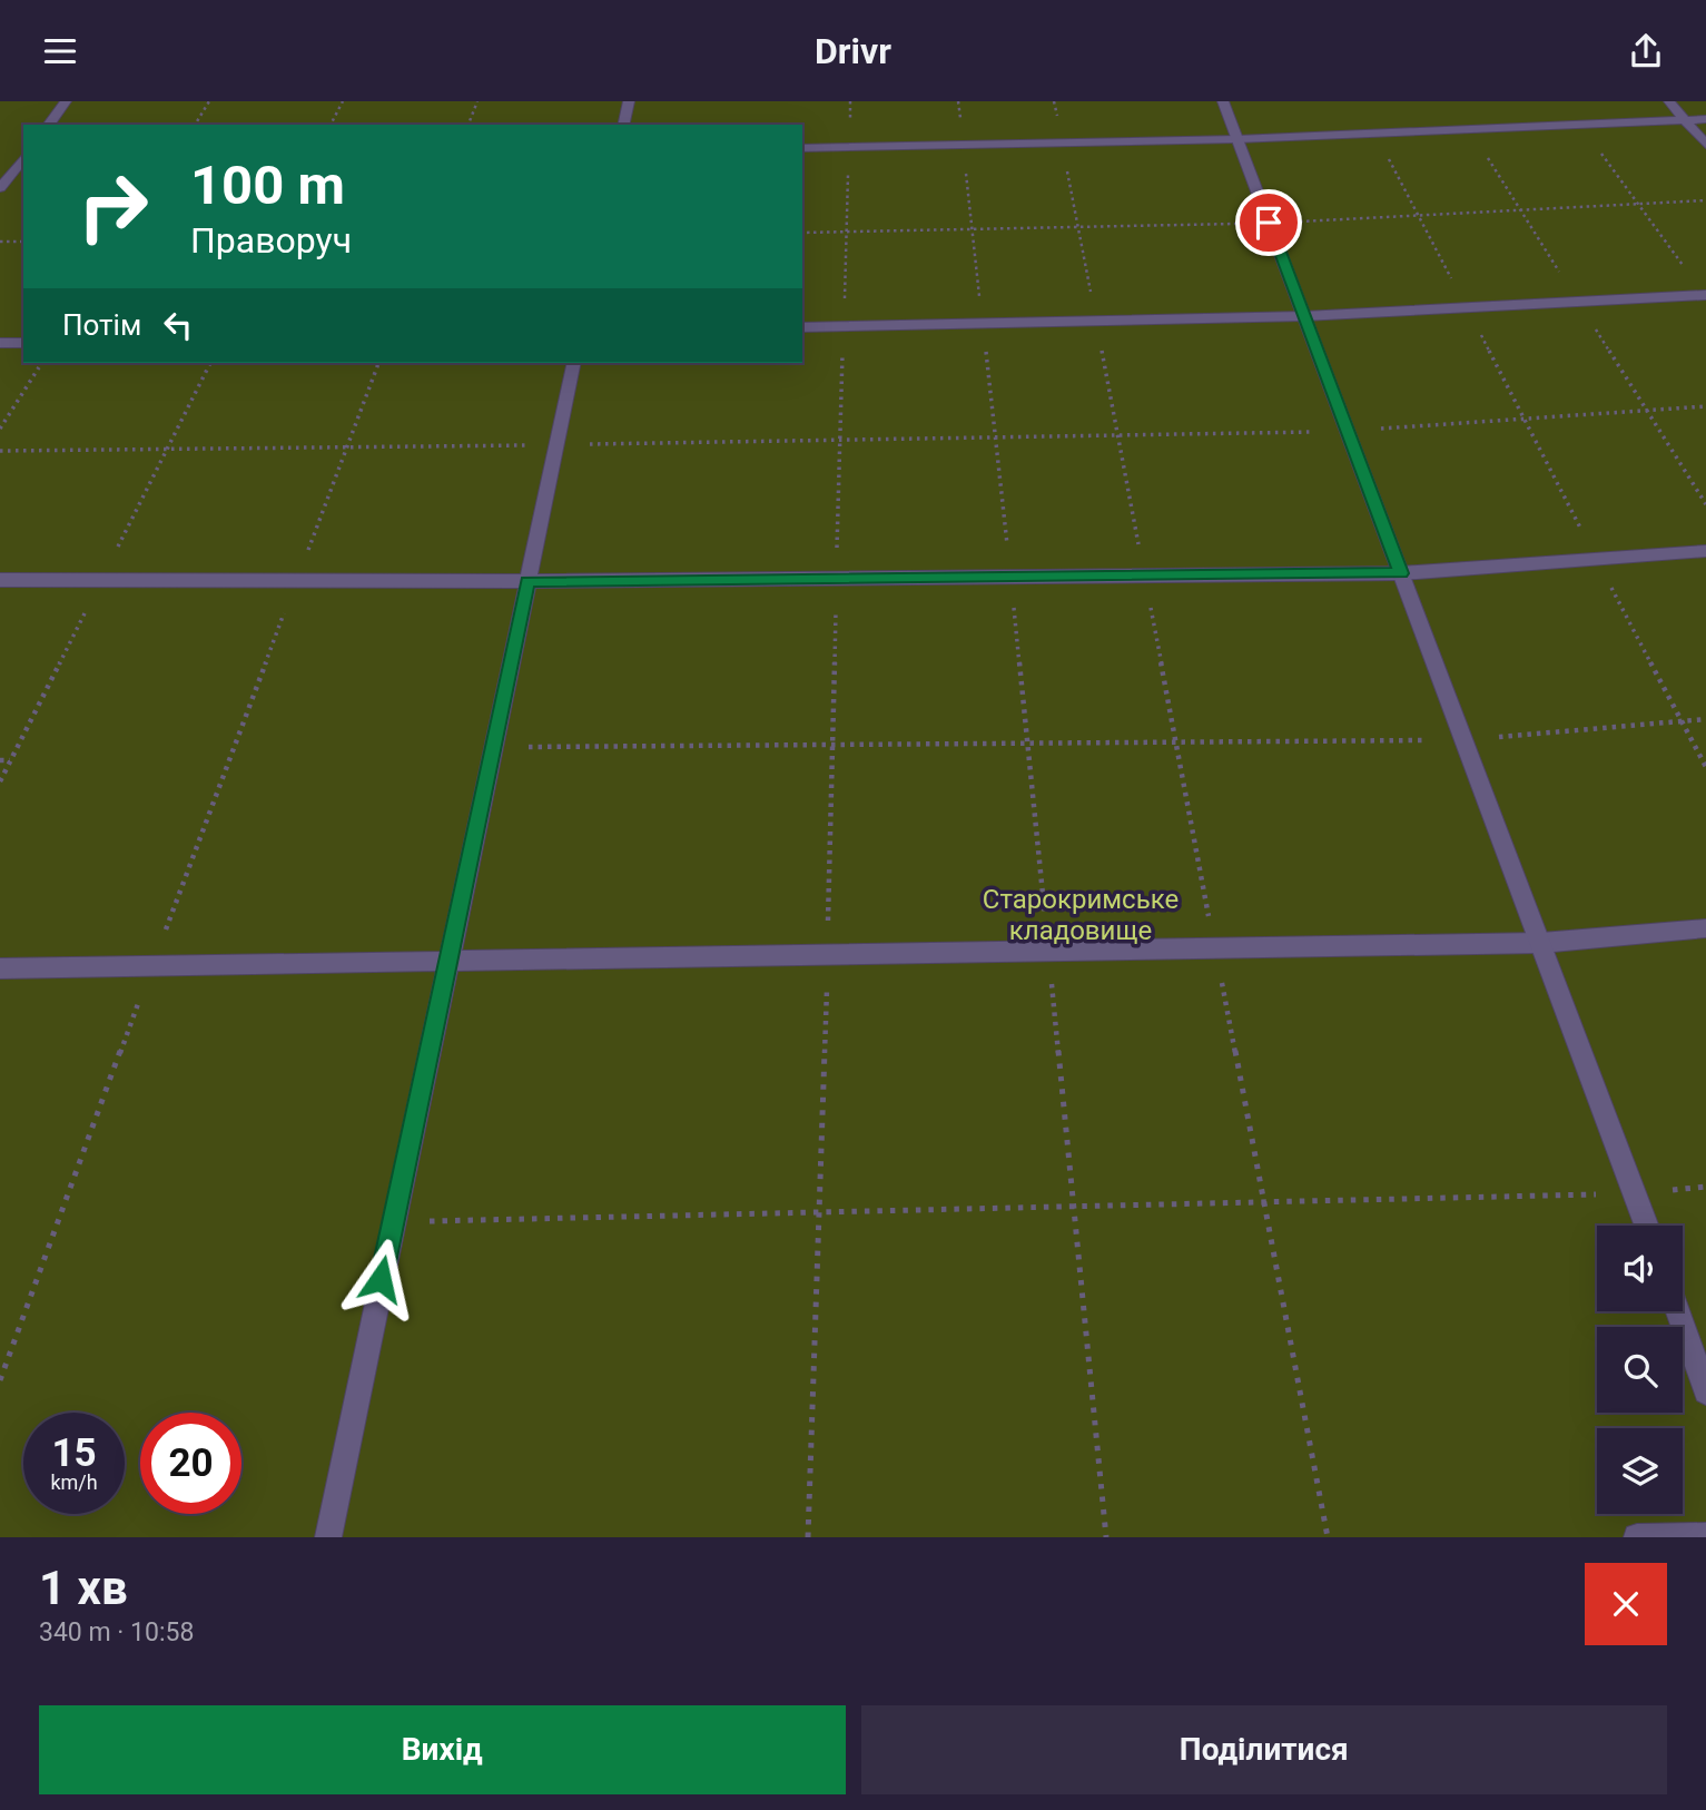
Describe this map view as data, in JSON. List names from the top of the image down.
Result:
{
  "parks": ["Старокримське кладовище"],
  "page": {
    "header": "Drivr",
    "turn": ["100 m", "Праворуч"],
    "then": "Потім",
    "speed": "15 km/h",
    "limit": "20",
    "heading": ["1 хв", "340 m · 10:58"],
    "buttons": ["Вихід", "Поділитися"]
  }
}
